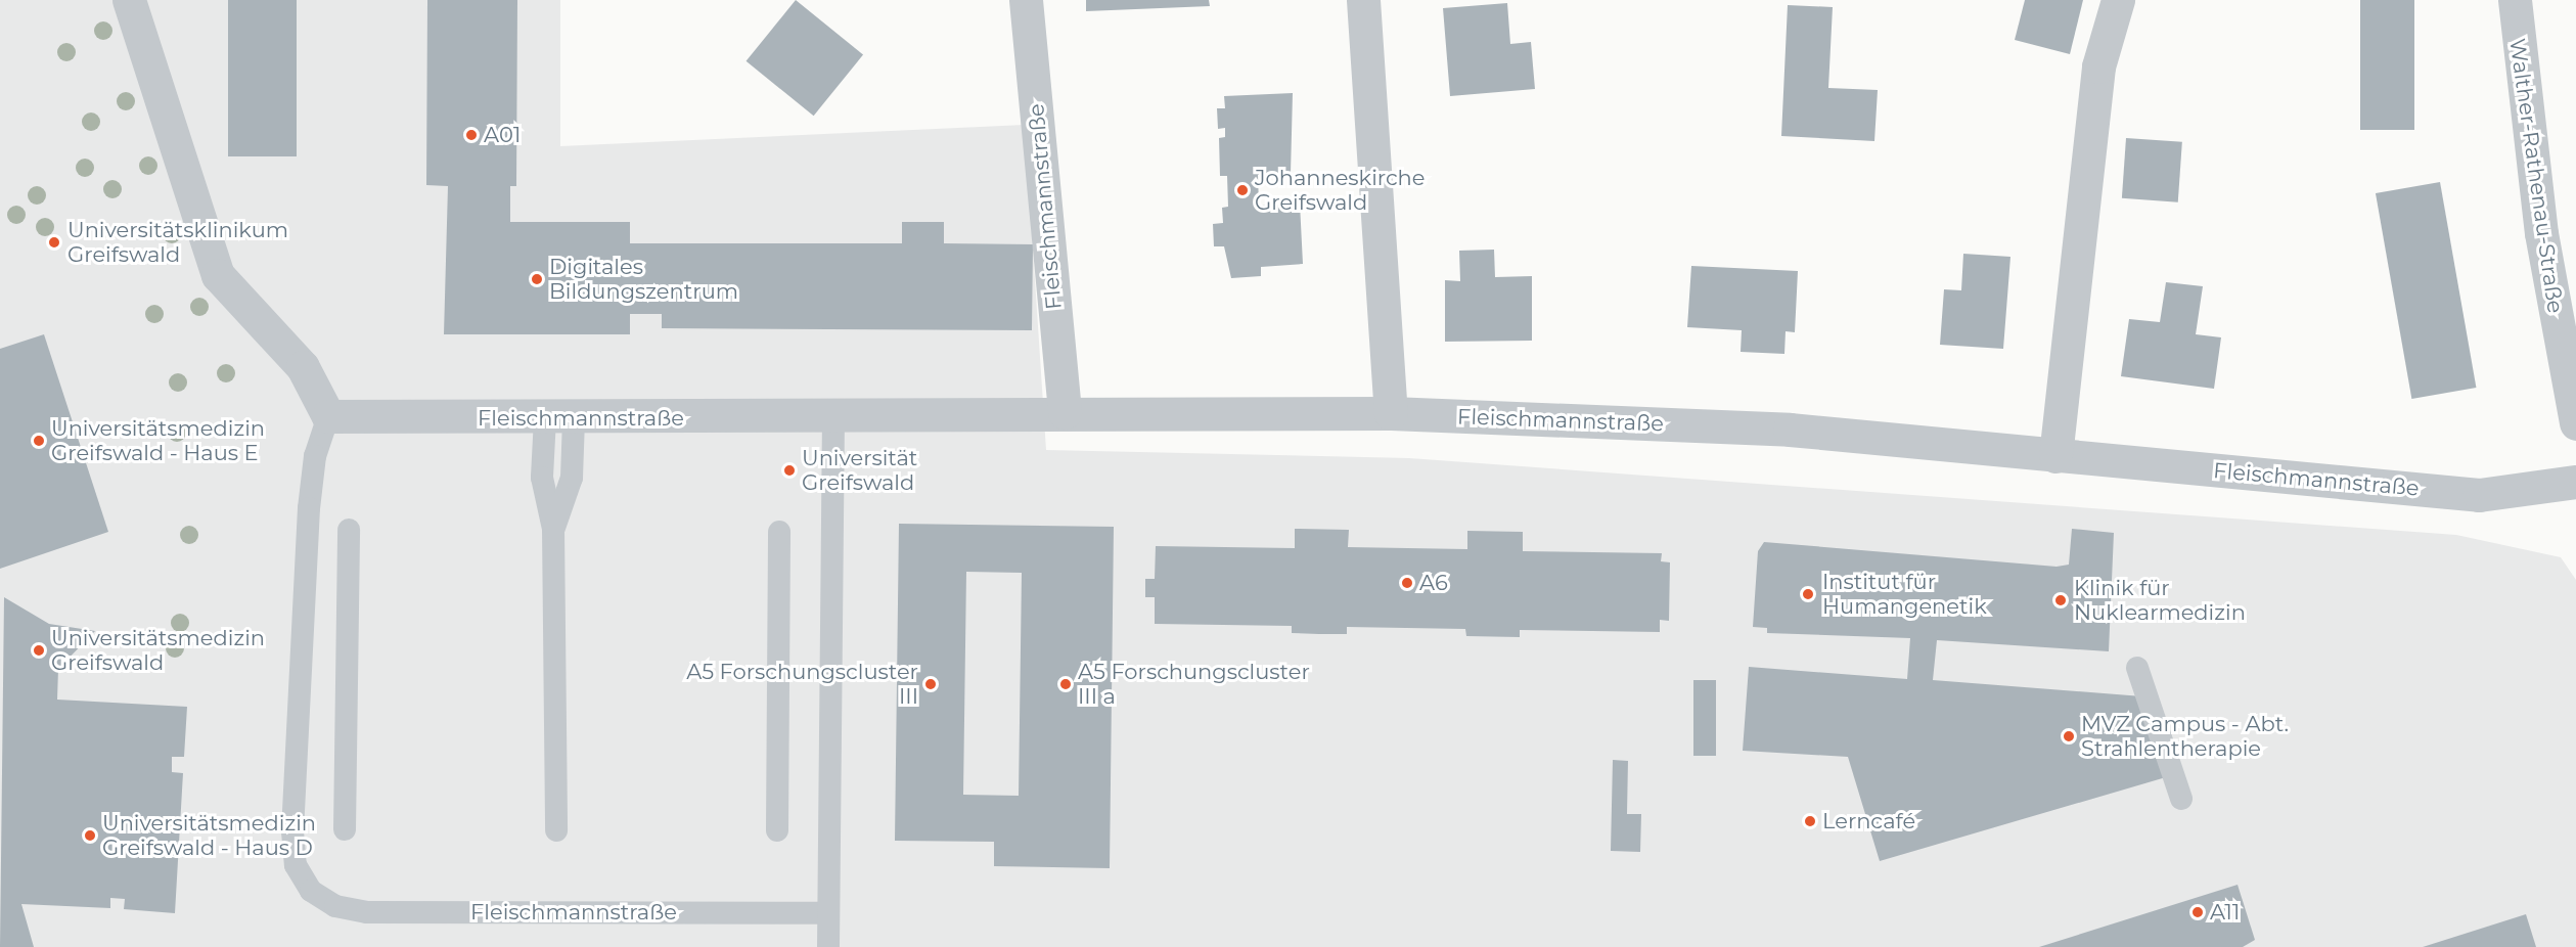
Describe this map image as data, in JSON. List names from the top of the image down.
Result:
{
  "streets": {
    "street": ["Walther-Rathenau-Straße", "Fleischmannstraße"]
  },
  "places": [
    "A01",
    "Johanneskirche Greifswald",
    "Universitätsklinikum Greifswald",
    "Digitales Bildungszentrum",
    "Universitätsmedizin Greifswald - Haus E",
    "Universität Greifswald",
    "A6",
    "Institut für Humangenetik",
    "Klinik für Nuklearmedizin",
    "Universitätsmedizin Greifswald",
    "A5 Forschungscluster III",
    "A5 Forschungscluster III a",
    "MVZ Campus - Abt. Strahlentherapie",
    "Lerncafé",
    "Universitätsmedizin Greifswald - Haus D",
    "A11"
  ]
}
